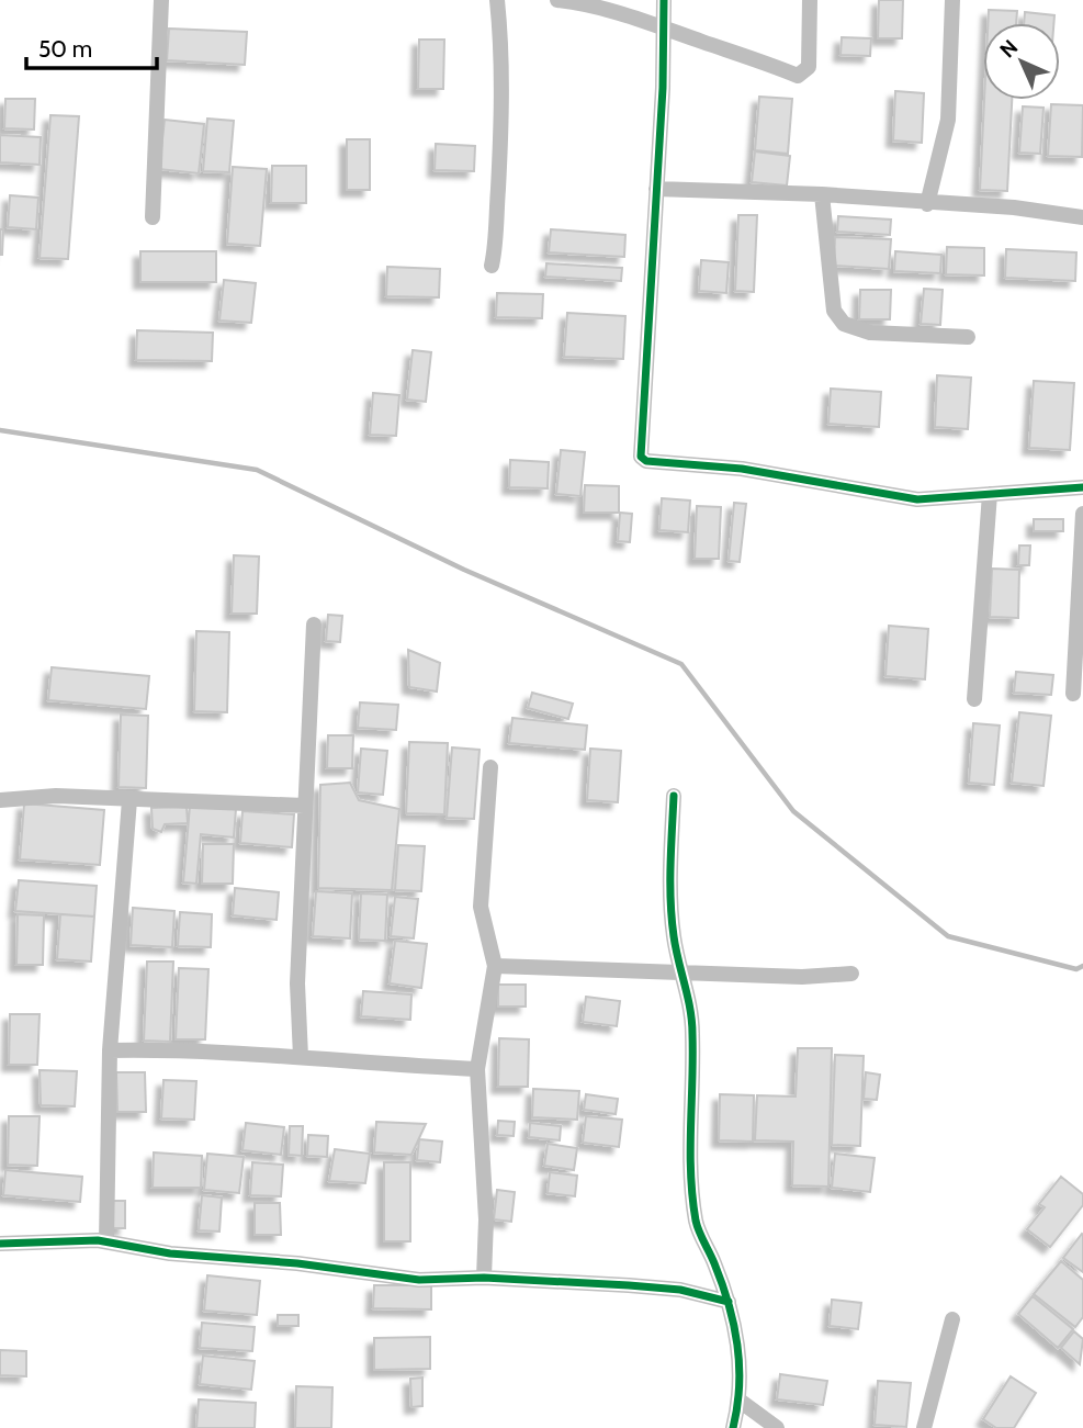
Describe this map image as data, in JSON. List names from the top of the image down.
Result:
{
  "scale_bar": "50 m",
  "north": "top left"
}
